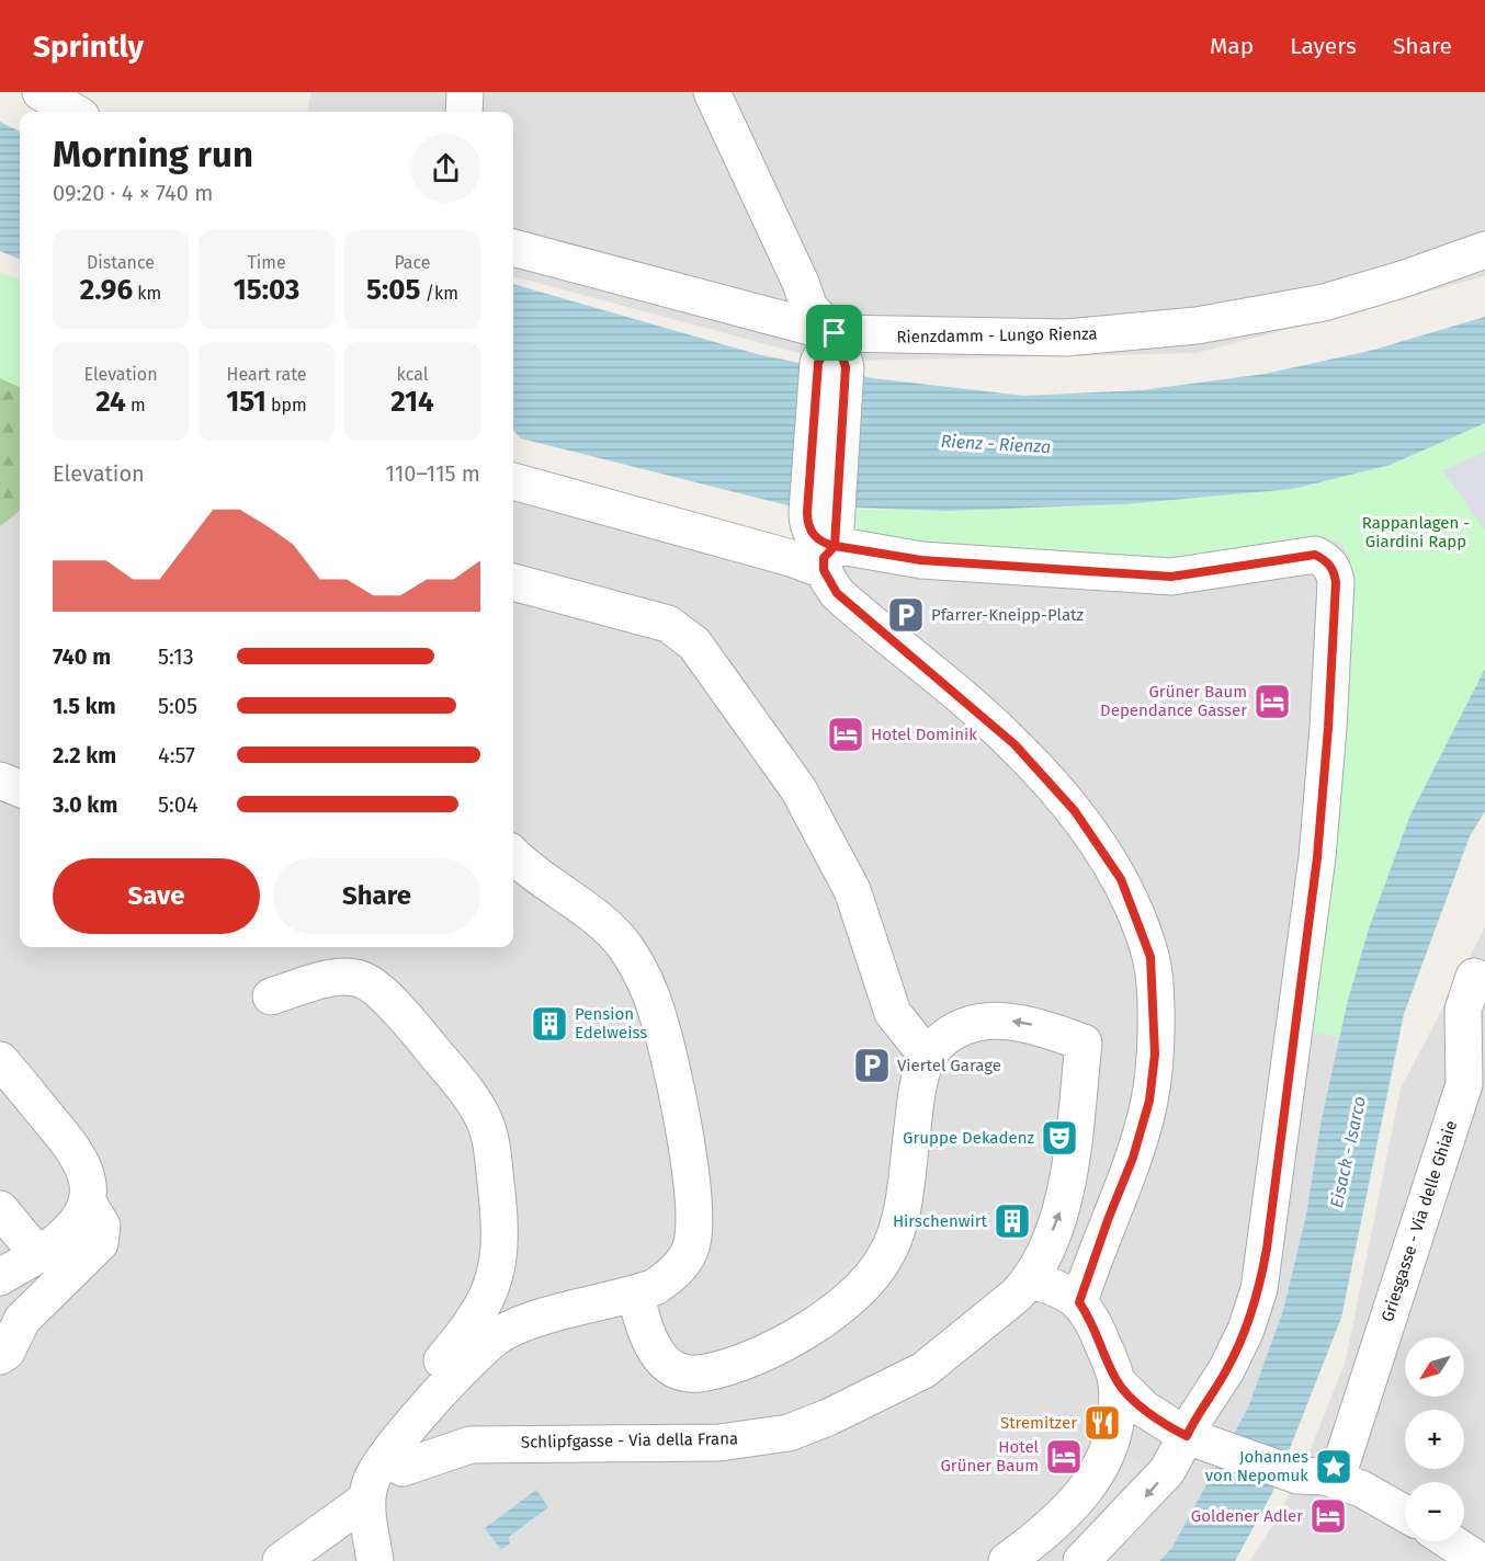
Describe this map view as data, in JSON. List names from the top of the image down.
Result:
{
  "streets": {
    "street": ["Rienzdamm - Lungo Rienza", "Griesgasse - Via delle Ghiaie", "Schlipfgasse - Via della Frana"]
  },
  "water": ["Rienz - Rienza", "Eisack - Isarco"],
  "parks": ["Rappanlagen - Giardini Rapp"],
  "places": {
    "parking": ["Pfarrer-Kneipp-Platz", "Viertel Garage"],
    "hotel": [
      "Grüner Baum Dependance Gasser",
      "Hotel Dominik",
      "Hotel Grüner Baum",
      "Goldener Adler"
    ],
    "building": ["Pension Edelweiss", "Hirschenwirt"],
    "theatre": ["Gruppe Dekadenz"],
    "restaurant": ["Stremitzer"],
    "place": ["Johannes von Nepomuk"]
  },
  "north": "bottom left",
  "page": {
    "header": "Sprintly",
    "nav": ["Map", "Layers", "Share"],
    "heading": ["Morning run", "09:20 · 4 × 740 m"],
    "stats": [
      ["Distance", "2.96 km"],
      ["Time", "15:03"],
      ["Pace", "5:05 /km"],
      ["Elevation", "24 m"],
      ["Heart rate", "151 bpm"],
      ["kcal", "214"]
    ],
    "chart": ["Elevation", "110–115 m"],
    "list": [
      {
        "name": "740 m",
        "note": "5:13"
      },
      {
        "name": "1.5 km",
        "note": "5:05"
      },
      {
        "name": "2.2 km",
        "note": "4:57"
      },
      {
        "name": "3.0 km",
        "note": "5:04"
      }
    ],
    "buttons": ["Save", "Share"],
    "map_buttons": ["+", "−"]
  }
}
